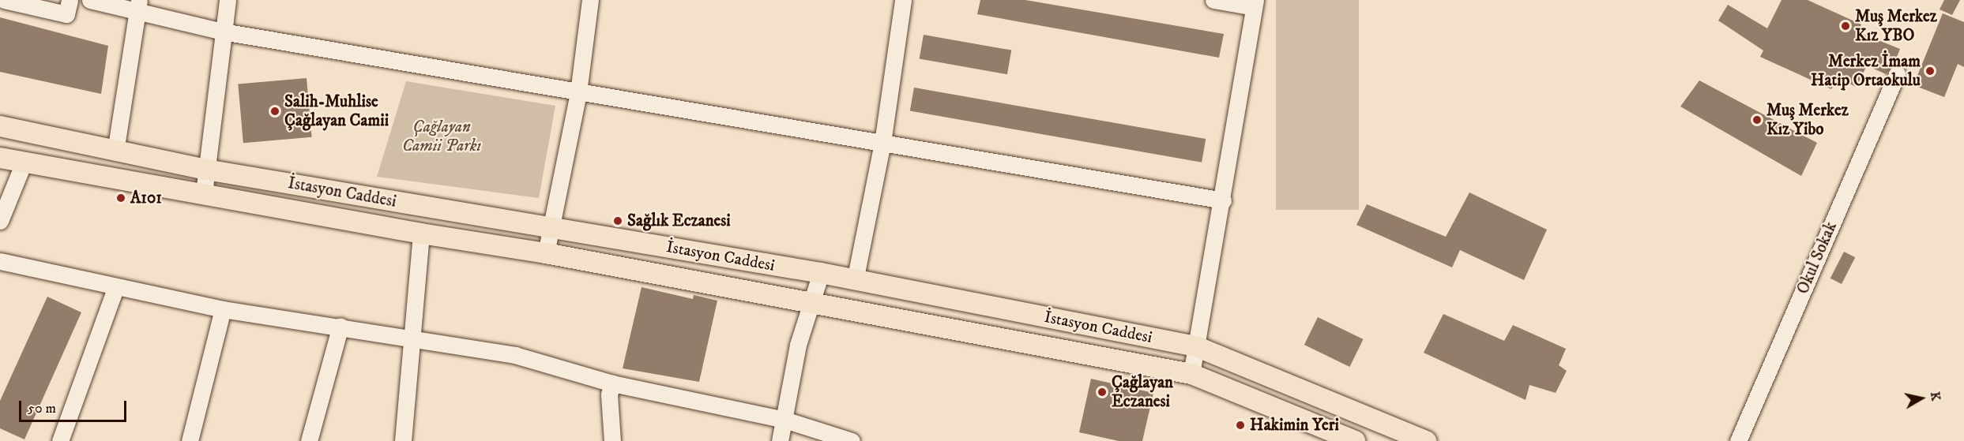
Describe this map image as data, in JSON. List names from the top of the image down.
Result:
{
  "streets": {
    "main road": ["İstasyon Caddesi"],
    "street": ["Okul Sokak"]
  },
  "parks": ["Çağlayan Camii Parkı"],
  "places": [
    "Muş Merkez Kız YBO",
    "Merkez İmam Hatip Ortaokulu",
    "Salih-Muhlise Çağlayan Camii",
    "Muş Merkez Kız Yibo",
    "A101",
    "Sağlık Eczanesi",
    "Çağlayan Eczanesi",
    "Hakimin Yeri"
  ],
  "scale_bar": "50 m",
  "north": "right"
}
